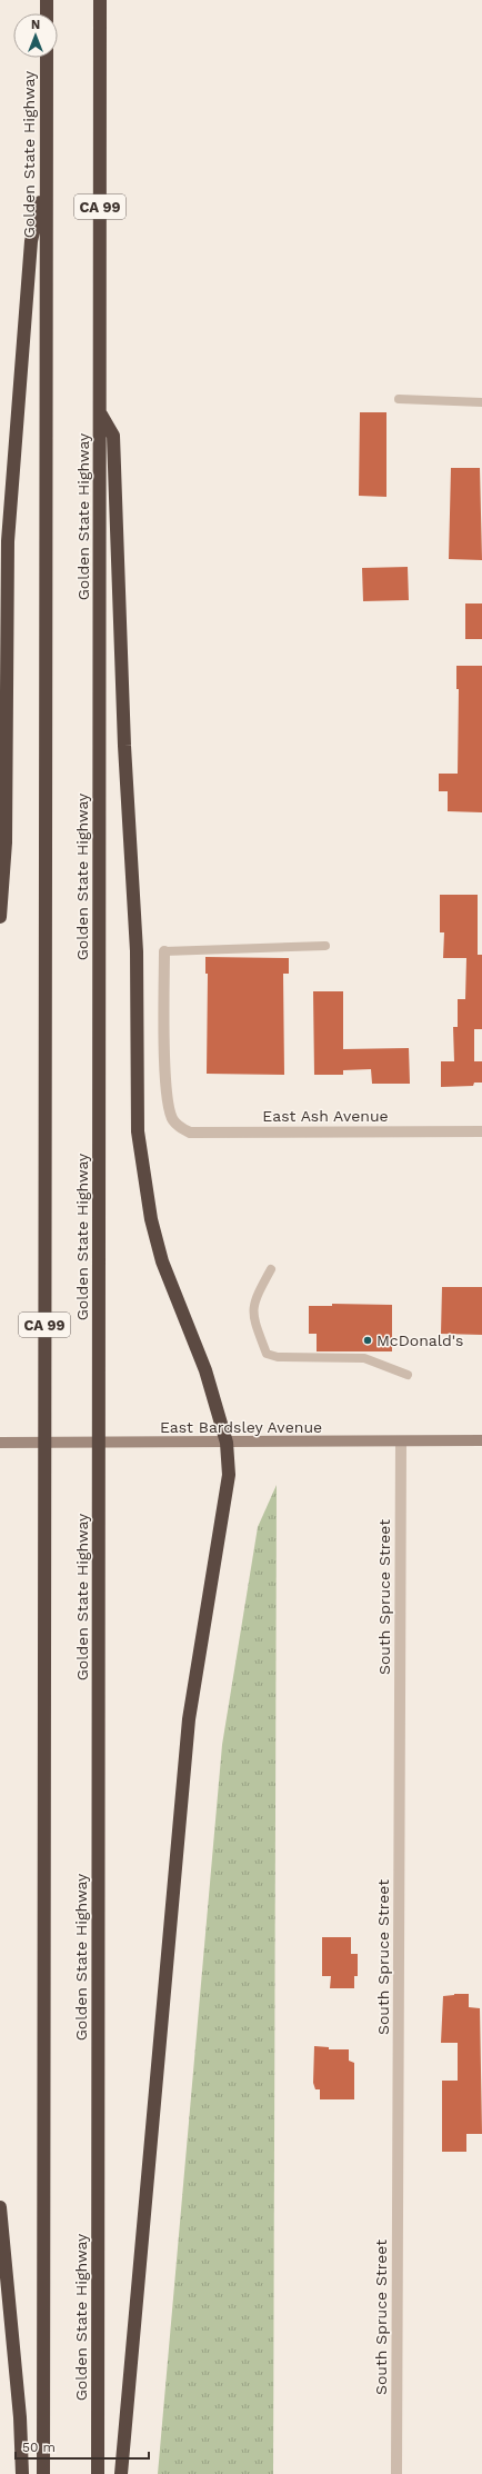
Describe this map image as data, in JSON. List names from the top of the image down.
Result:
{
  "streets": {
    "highway": ["Golden State Highway", "CA 99"],
    "main road": ["East Bardsley Avenue"],
    "street": ["East Ash Avenue", "South Spruce Street"]
  },
  "crossings": [
    ["East Bardsley Avenue", "South Spruce Street"]
  ],
  "places": ["McDonald's"],
  "scale_bar": "50 m",
  "north": "top"
}
